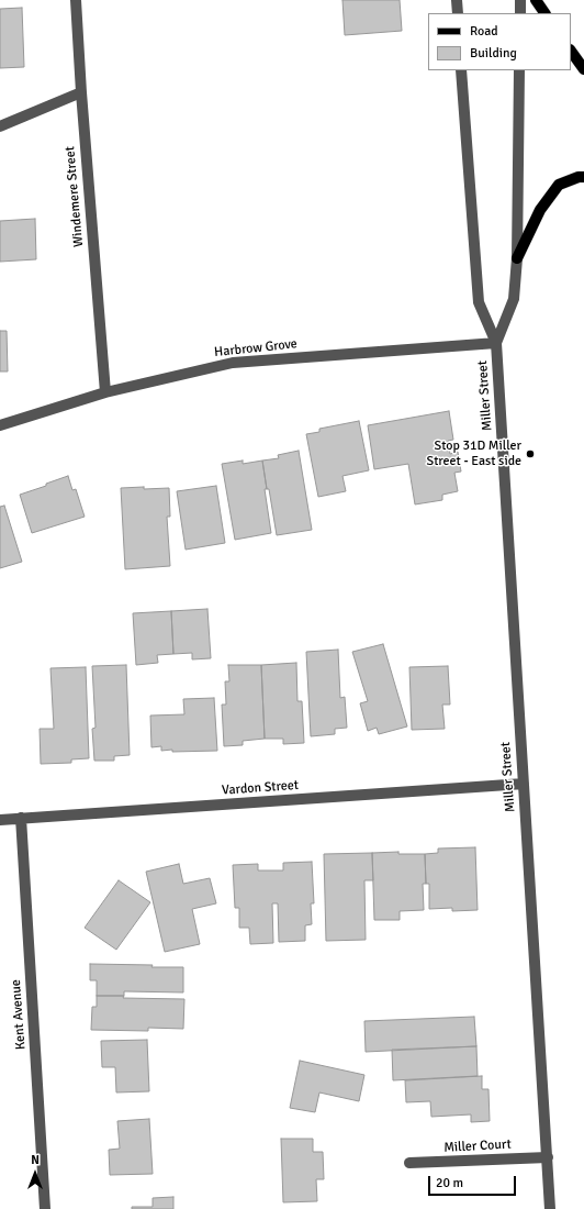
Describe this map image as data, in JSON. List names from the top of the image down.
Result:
{
  "streets": {
    "street": [
      "Windemere Street",
      "Harbrow Grove",
      "Miller Street",
      "Vardon Street",
      "Kent Avenue",
      "Miller Court"
    ]
  },
  "crossings": [
    ["Windemere Street", "Harbrow Grove"],
    ["Harbrow Grove", "Miller Street"],
    ["Miller Street", "Vardon Street"],
    ["Miller Street", "Miller Court"],
    ["Vardon Street", "Kent Avenue"]
  ],
  "places": ["Stop 31D Miller Street - East side"],
  "legend": ["Road", "Building"],
  "scale_bar": "20 m",
  "north": "top"
}
